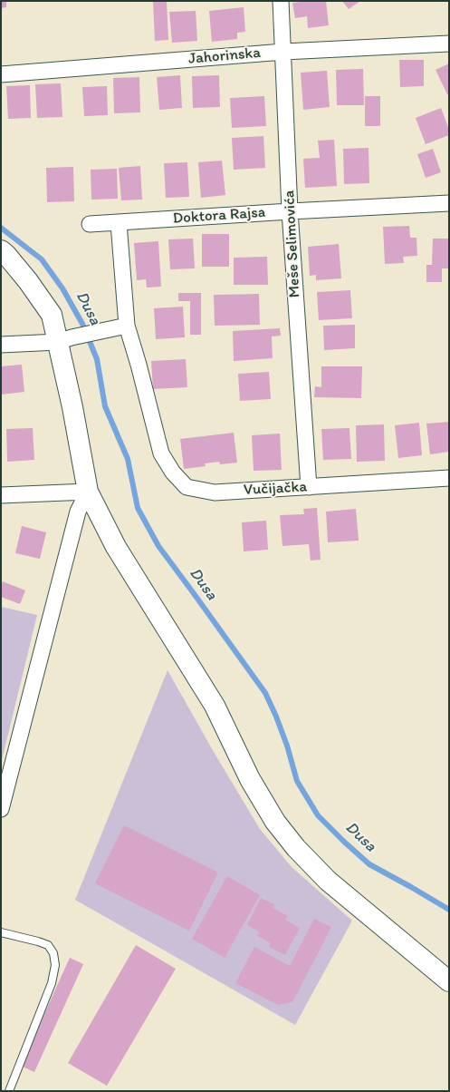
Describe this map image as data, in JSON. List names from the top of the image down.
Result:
{
  "streets": {
    "street": [
      "Jahorinska",
      "Doktora Rajsa",
      "Meše Selimovića",
      "Vučijačka"
    ]
  },
  "crossings": [
    ["Jahorinska", "Meše Selimovića"],
    ["Doktora Rajsa", "Meše Selimovića"],
    ["Meše Selimovića", "Vučijačka"]
  ],
  "water": ["Dusa"]
}
